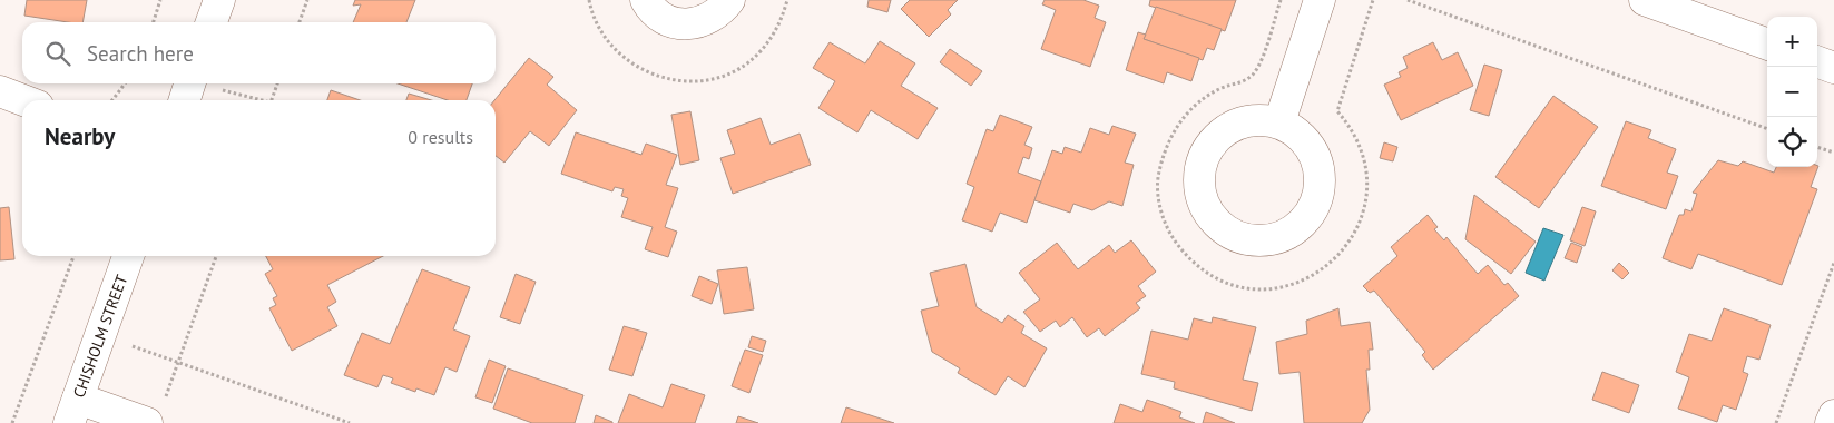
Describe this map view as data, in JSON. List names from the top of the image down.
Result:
{
  "streets": {
    "street": ["CHISHOLM STREET"]
  },
  "page": {
    "map_buttons": ["+", "−"],
    "search": "Search here",
    "heading": ["Nearby", "0 results"]
  }
}
